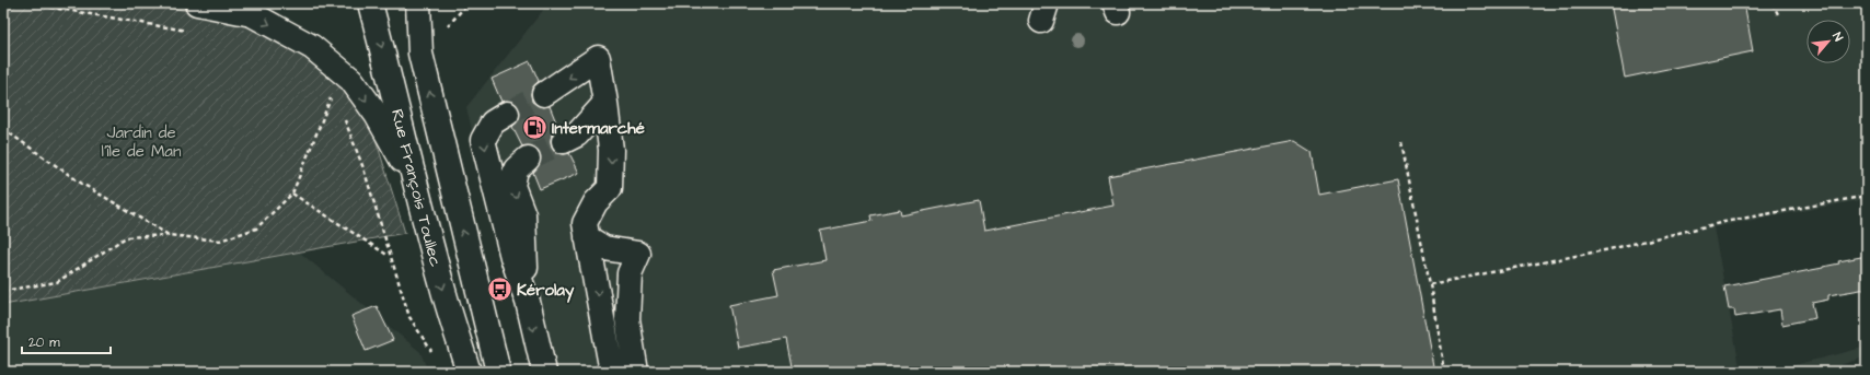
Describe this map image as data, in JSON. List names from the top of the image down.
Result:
{
  "streets": {
    "main road": ["Rue François Toullec"]
  },
  "parks": ["Jardin de l'île de Man"],
  "places": {
    "fuel station": ["Intermarché"],
    "bus stop": ["Kérolay"]
  },
  "scale_bar": "20 m",
  "north": "top right"
}
